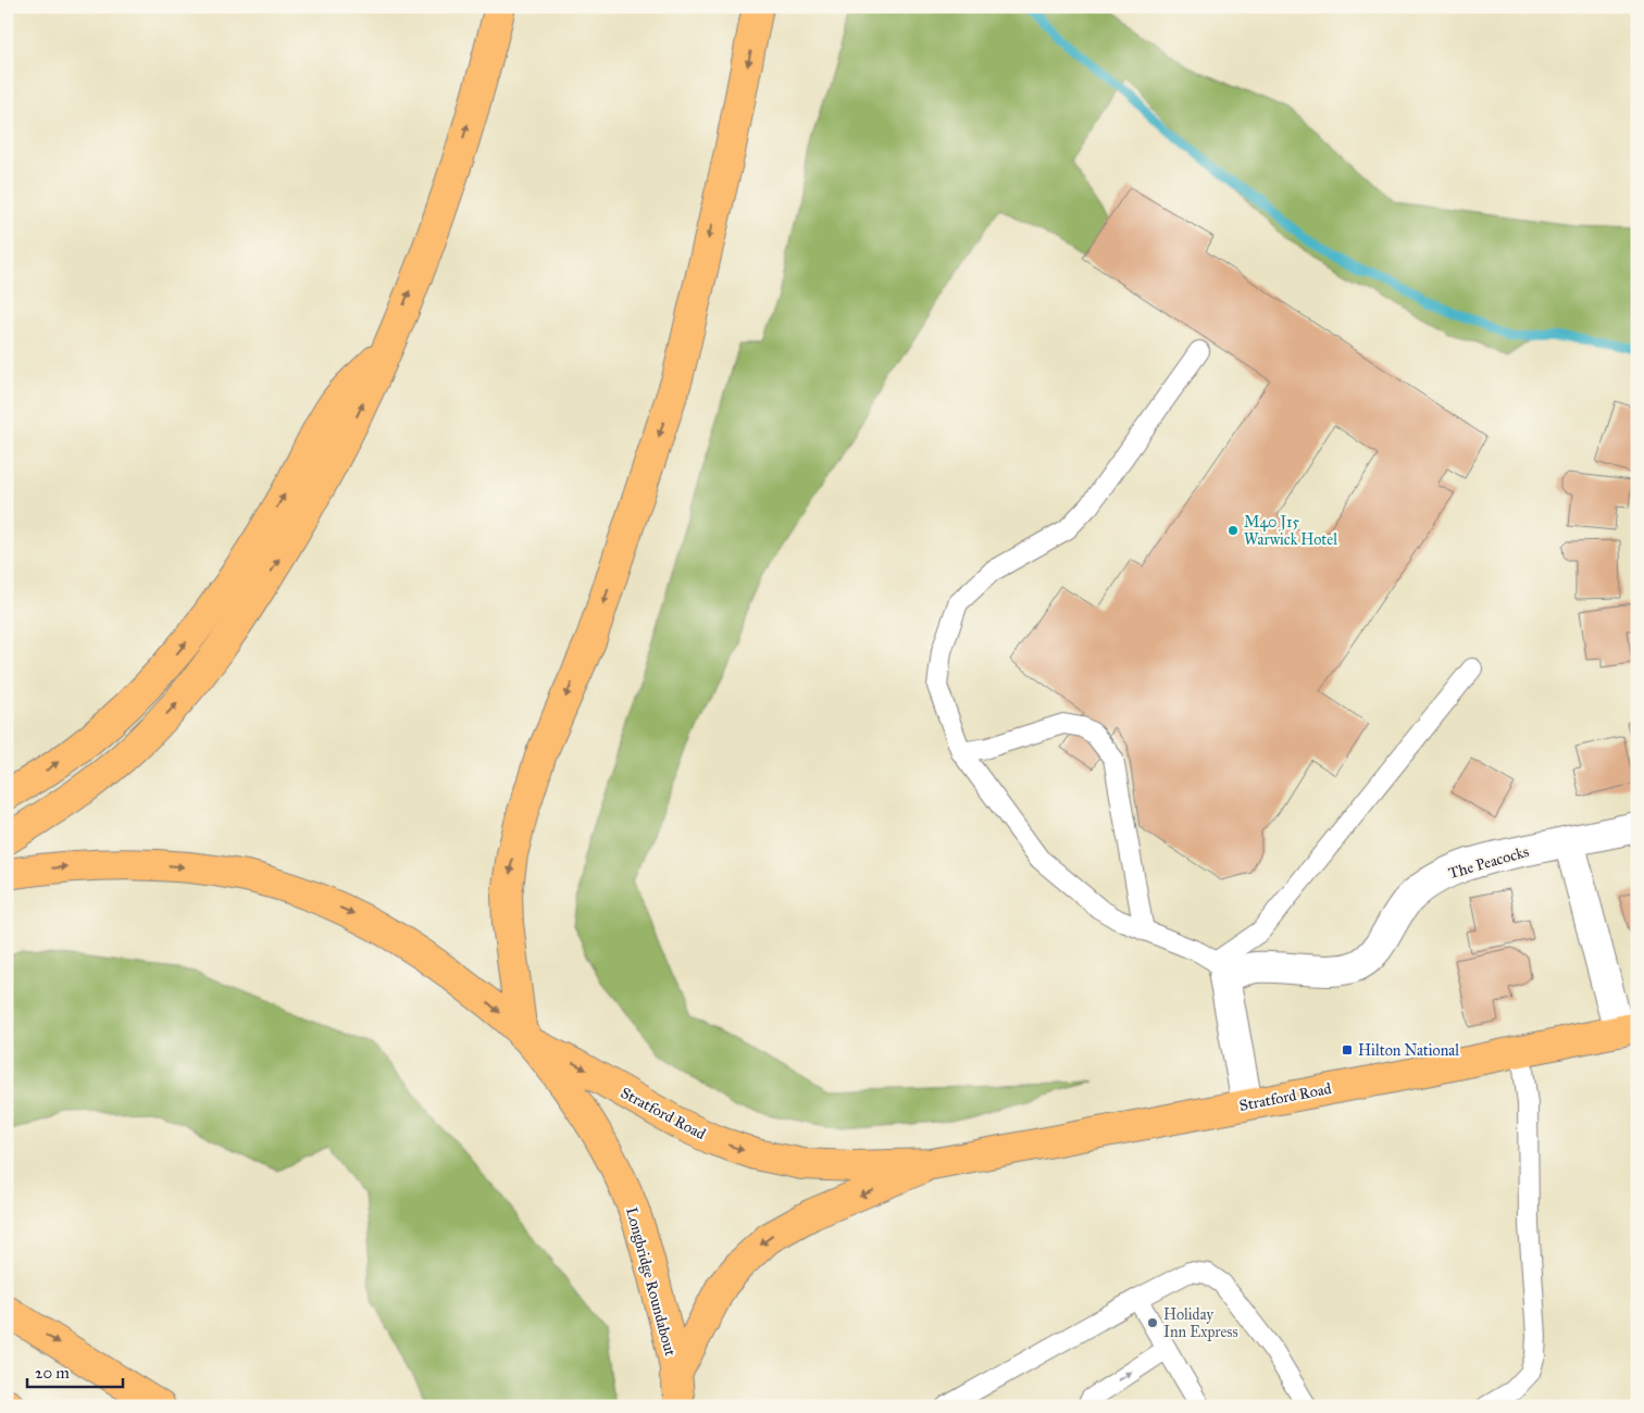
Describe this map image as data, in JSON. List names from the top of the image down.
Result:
{
  "streets": {
    "highway": ["Stratford Road", "Longbridge Roundabout"],
    "street": ["The Peacocks"]
  },
  "crossings": [
    ["Stratford Road", "Longbridge Roundabout"]
  ],
  "one_way": ["Longbridge Roundabout"],
  "places": {
    "other": ["M40 J15 Warwick Hotel", "Holiday Inn Express"],
    "transit": ["Hilton National"]
  },
  "scale_bar": "20 m"
}
